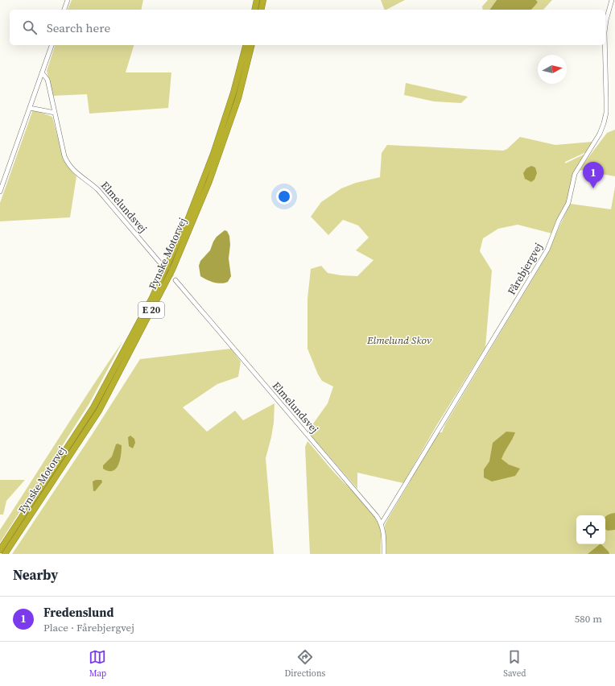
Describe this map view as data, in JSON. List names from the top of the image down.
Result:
{
  "streets": {
    "highway": ["Fynske Motorvej", "E 20"],
    "street": ["Elmelundsvej", "Fårebjergvej"]
  },
  "crossings": [
    ["Elmelundsvej", "Fårebjergvej"]
  ],
  "parks": ["Elmelund Skov"],
  "north": "right",
  "page": {
    "search": "Search here",
    "pins": "1",
    "heading": "Nearby",
    "list": [
      {
        "mark": "1",
        "name": "Fredenslund",
        "note": "Place · Fårebjergvej",
        "value": "580 m"
      }
    ],
    "nav": ["Map", "Directions", "Saved"]
  }
}
